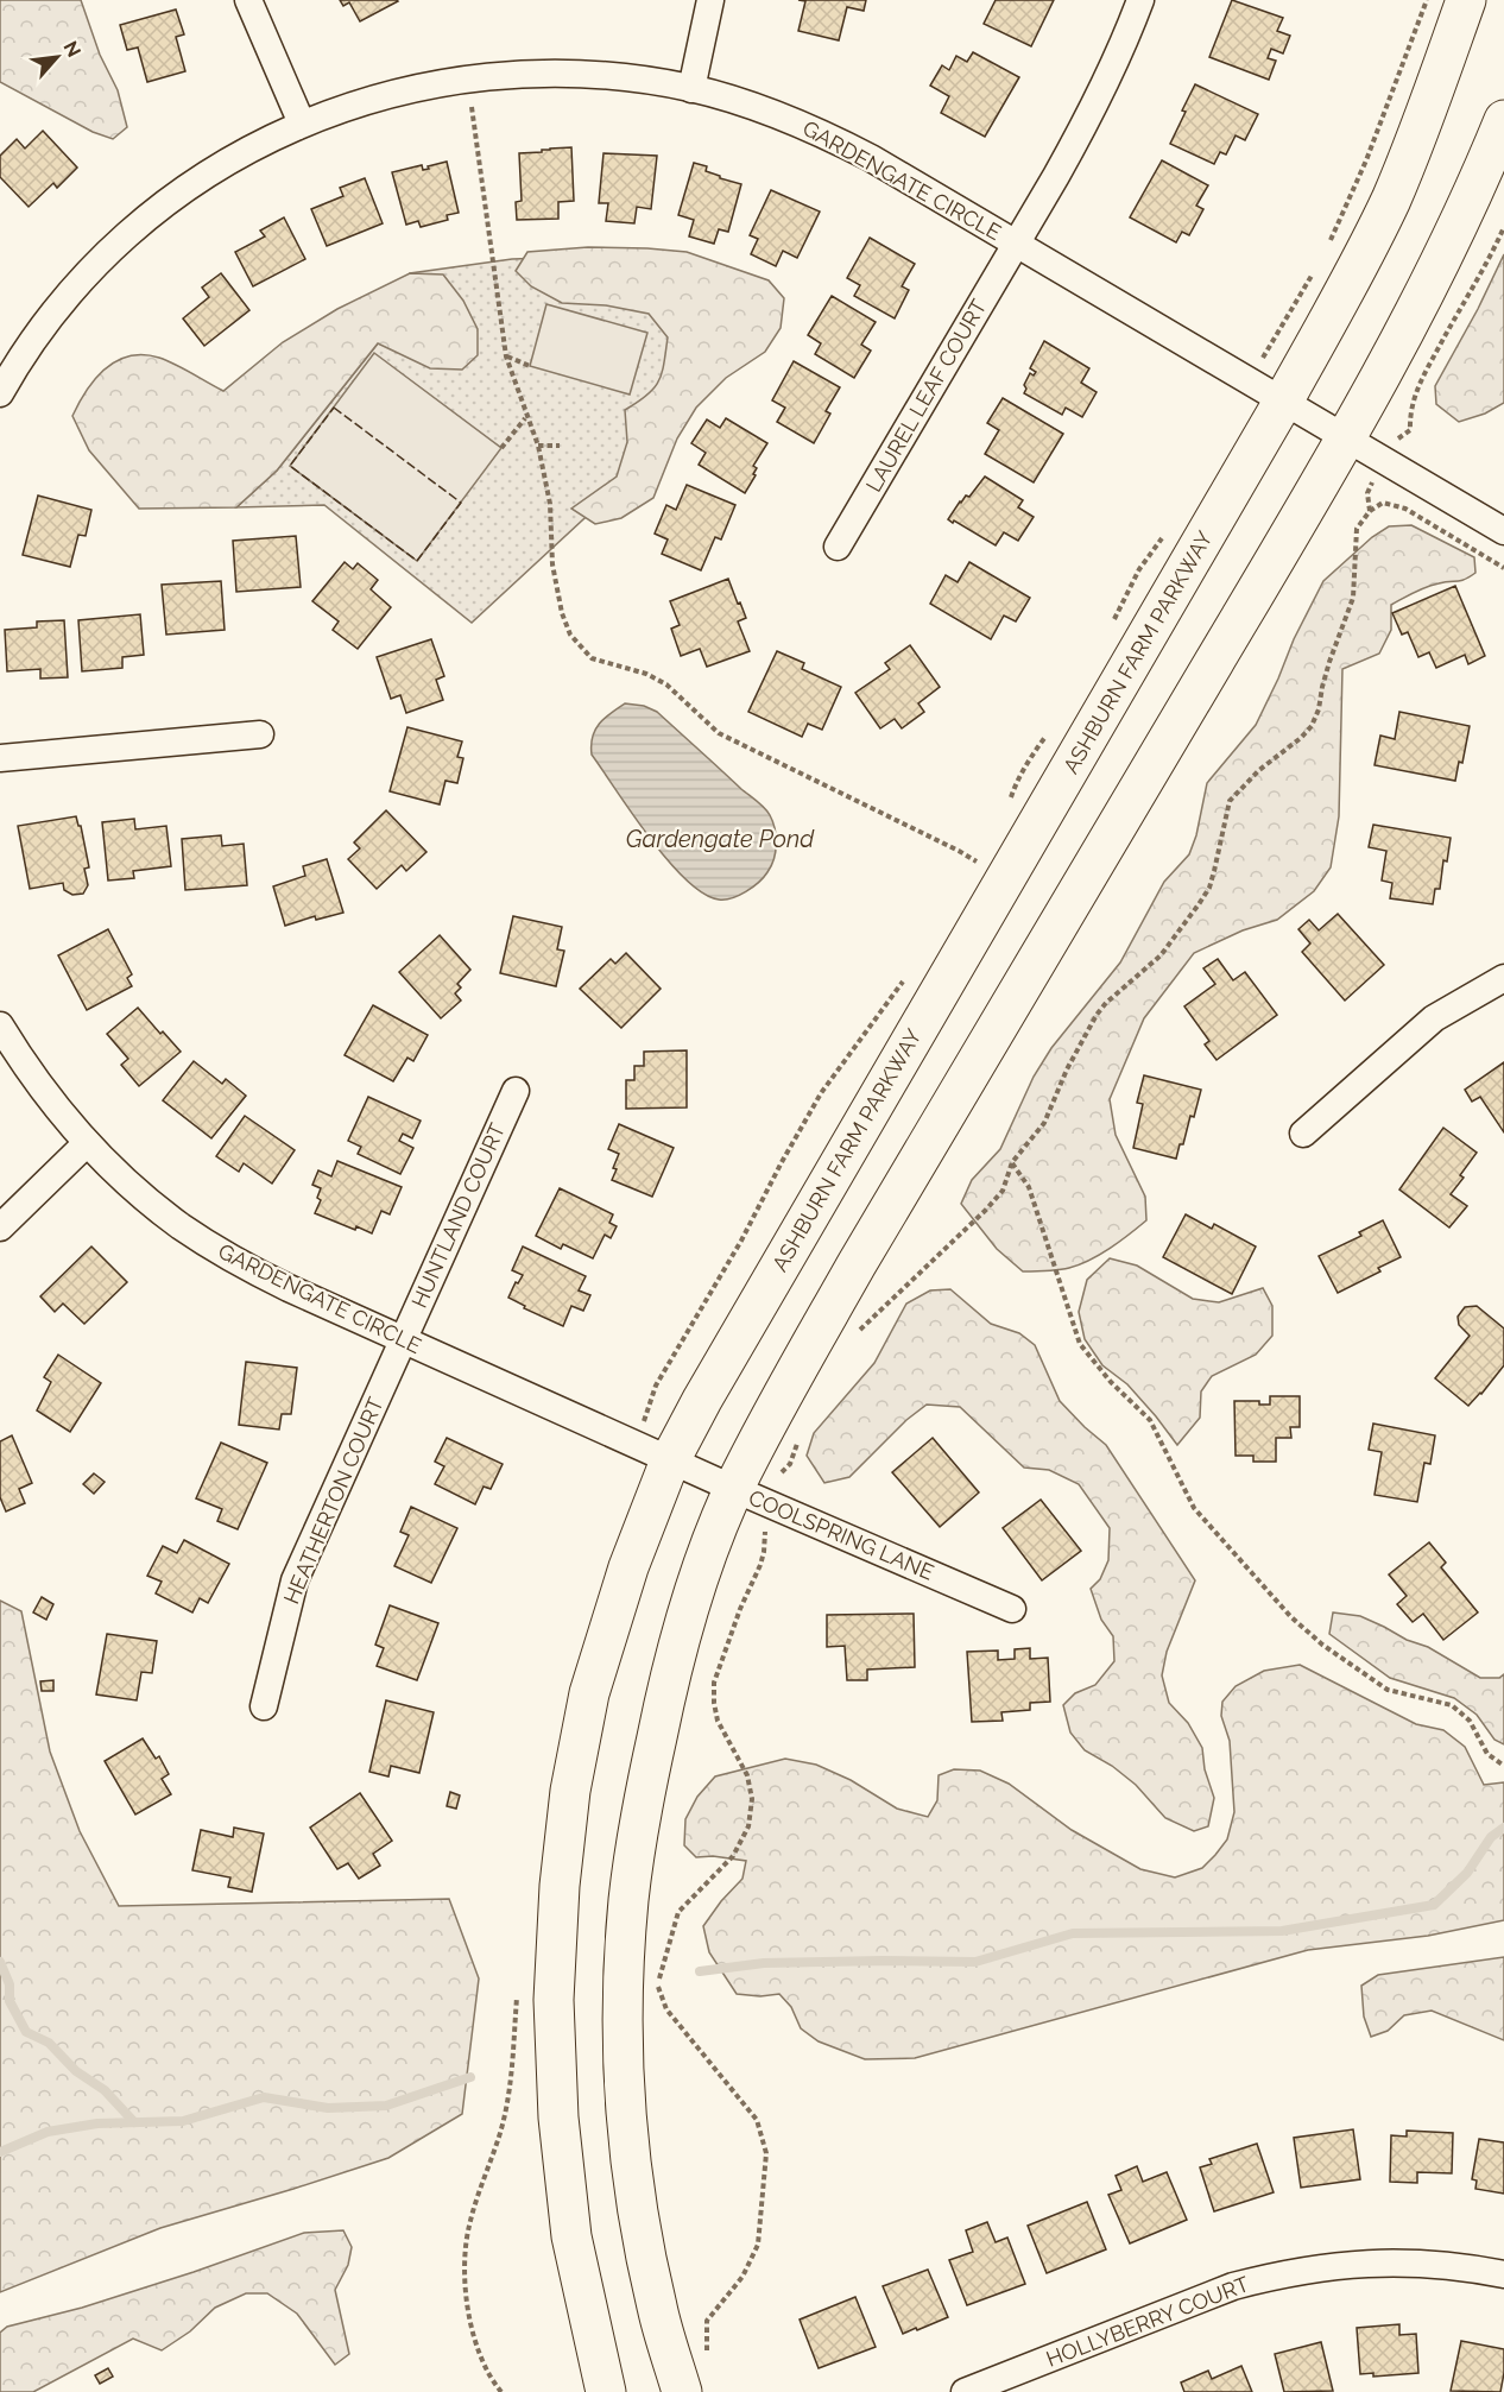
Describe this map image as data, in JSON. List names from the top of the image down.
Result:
{
  "streets": {
    "main road": ["ASHBURN FARM PARKWAY"],
    "street": [
      "GARDENGATE CIRCLE",
      "LAUREL LEAF COURT",
      "HUNTLAND COURT",
      "HEATHERTON COURT",
      "COOLSPRING LANE",
      "HOLLYBERRY COURT"
    ]
  },
  "crossings": [
    ["GARDENGATE CIRCLE", "LAUREL LEAF COURT"],
    ["GARDENGATE CIRCLE", "ASHBURN FARM PARKWAY"],
    ["GARDENGATE CIRCLE", "HUNTLAND COURT"],
    ["GARDENGATE CIRCLE", "HEATHERTON COURT"],
    ["GARDENGATE CIRCLE", "COOLSPRING LANE"],
    ["ASHBURN FARM PARKWAY", "COOLSPRING LANE"],
    ["HUNTLAND COURT", "HEATHERTON COURT"]
  ],
  "water": ["Gardengate Pond"],
  "north": "top right"
}
